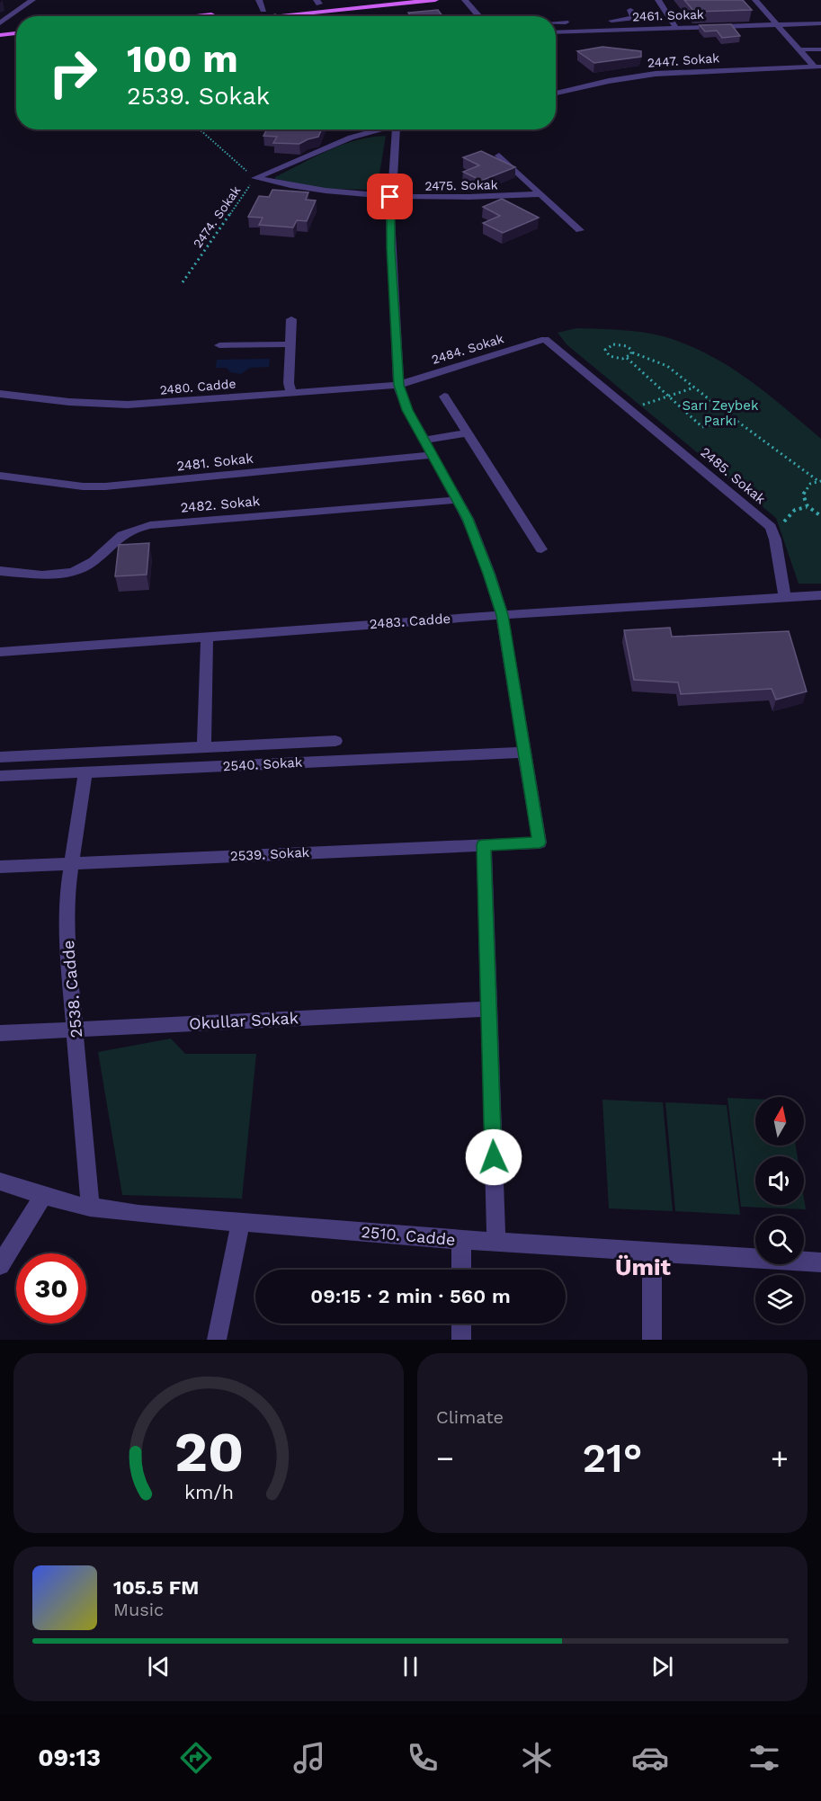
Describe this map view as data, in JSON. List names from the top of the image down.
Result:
{
  "streets": {
    "street": [
      "2461. Sokak",
      "2447. Sokak",
      "2475. Sokak",
      "2484. Sokak",
      "2480. Cadde",
      "2481. Sokak",
      "2485. Sokak",
      "2482. Sokak",
      "2483. Cadde",
      "2540. Sokak",
      "2539. Sokak",
      "2538. Cadde",
      "Okullar Sokak",
      "2510. Cadde"
    ],
    "path": ["2474. Sokak"]
  },
  "crossings": [
    ["2475. Sokak", "2474. Sokak"],
    ["2484. Sokak", "2480. Cadde"],
    ["2484. Sokak", "2485. Sokak"],
    ["2540. Sokak", "2539. Sokak"],
    ["2540. Sokak", "2538. Cadde"],
    ["2539. Sokak", "2538. Cadde"],
    ["2538. Cadde", "Okullar Sokak"],
    ["2538. Cadde", "2510. Cadde"]
  ],
  "districts": ["Ümit"],
  "parks": ["Sarı Zeybek Parkı"],
  "north": "top",
  "page": {
    "turn": ["100 m", "2539. Sokak"],
    "limit": "30",
    "trip": "09:15 · 2 min · 560 m",
    "tile": "Climate",
    "heat": ["−", "21°", "+"],
    "song": ["105.5 FM", "Music"],
    "tabs": "09:13",
    "gauge": ["20", "km/h"]
  }
}
